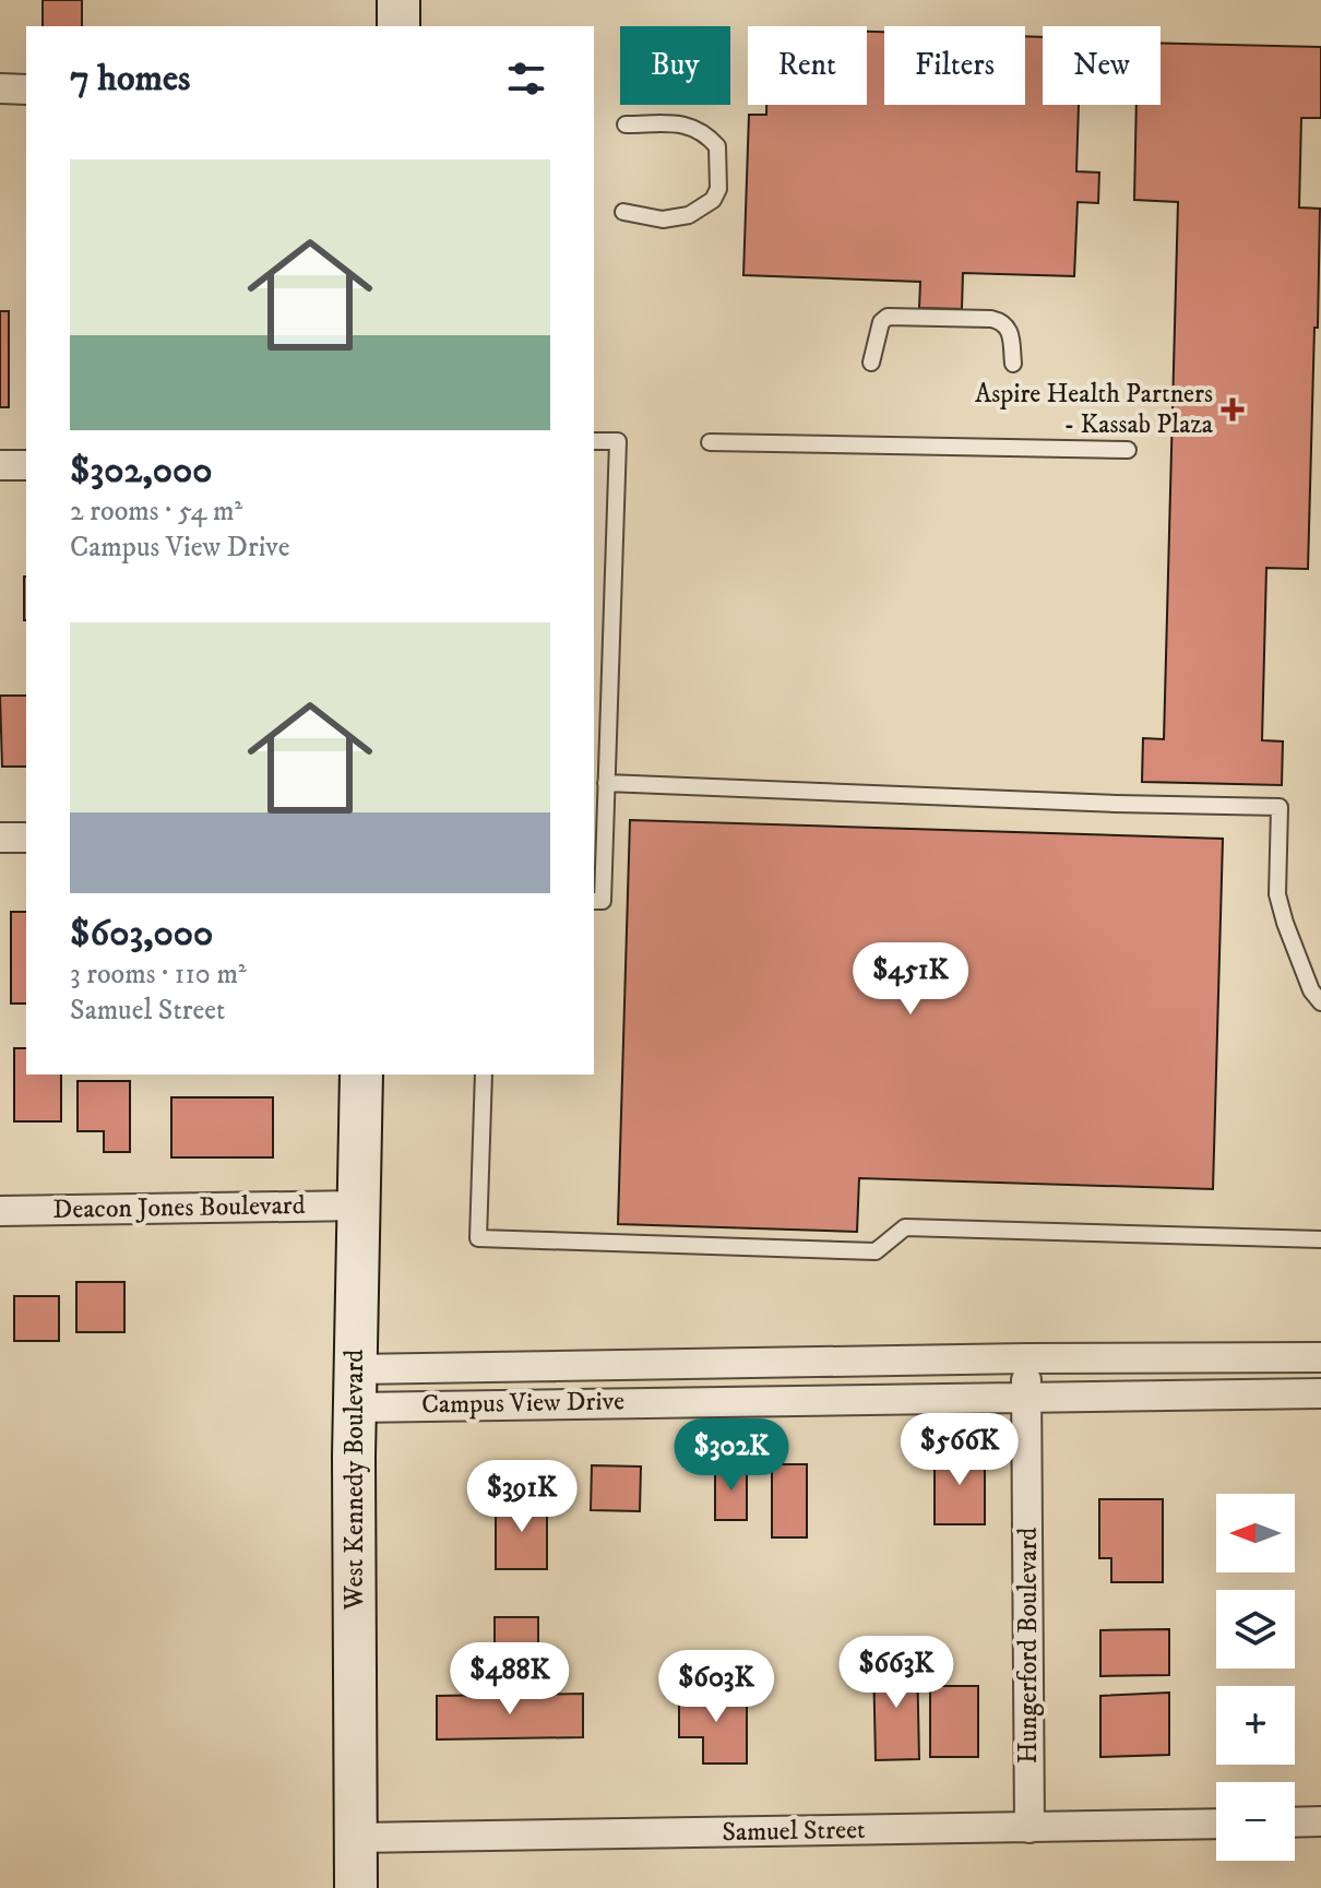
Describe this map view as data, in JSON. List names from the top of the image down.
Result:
{
  "streets": {
    "main road": ["West Kennedy Boulevard"],
    "street": [
      "Deacon Jones Boulevard",
      "Campus View Drive",
      "Hungerford Boulevard",
      "Samuel Street"
    ]
  },
  "crossings": [
    ["Deacon Jones Boulevard", "West Kennedy Boulevard"],
    ["Campus View Drive", "West Kennedy Boulevard"],
    ["Campus View Drive", "Hungerford Boulevard"],
    ["West Kennedy Boulevard", "Samuel Street"],
    ["Hungerford Boulevard", "Samuel Street"]
  ],
  "places": {
    "health": ["Aspire Health Partners - Kassab Plaza"]
  },
  "north": "left",
  "page": {
    "chip": [
      "Buy",
      "Rent",
      "Filters",
      "New"
    ],
    "heading": "7 homes",
    "list": [
      {
        "name": "$302,000",
        "note": "2 rooms · 54 m² · Campus View Drive"
      },
      {
        "name": "$603,000",
        "note": "3 rooms · 110 m² · Samuel Street"
      }
    ],
    "price": [
      "$451K",
      "$566K",
      "$302K",
      "$391K",
      "$663K",
      "$488K",
      "$603K"
    ],
    "map_buttons": ["+", "−"]
  }
}
